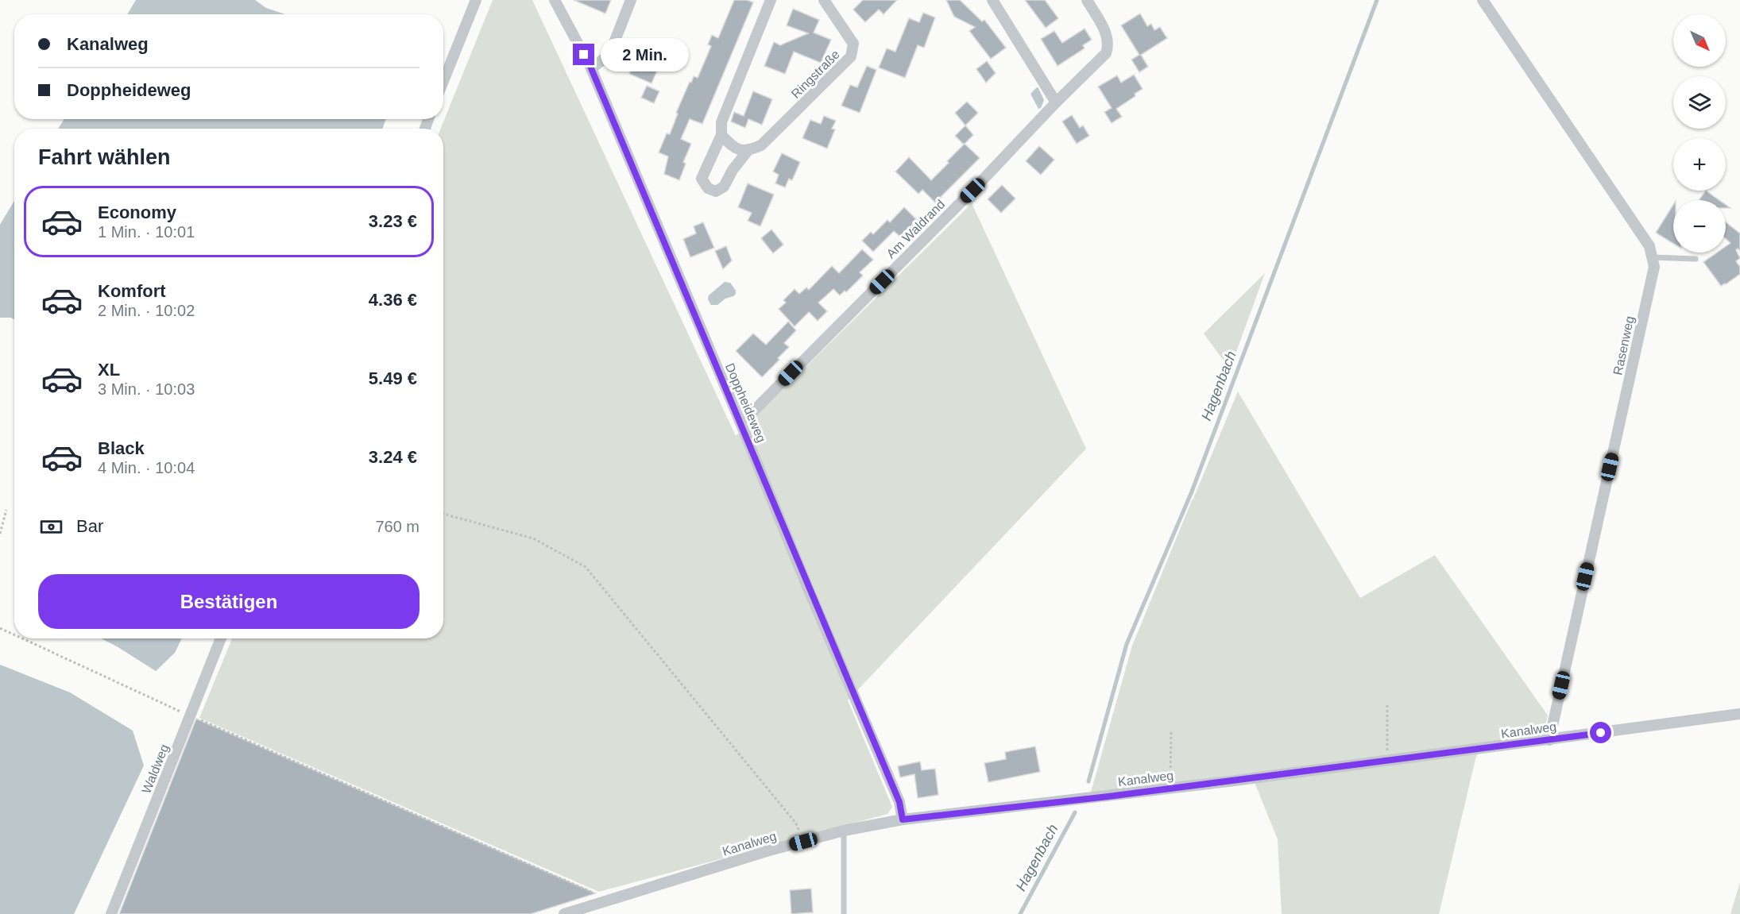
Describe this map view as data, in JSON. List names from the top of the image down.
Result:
{
  "streets": {
    "street": [
      "Ringstraße",
      "Am Waldrand",
      "Rasenweg",
      "Doppheideweg",
      "Kanalweg",
      "Waldweg"
    ]
  },
  "crossings": [
    ["Am Waldrand", "Doppheideweg"],
    ["Rasenweg", "Kanalweg"],
    ["Doppheideweg", "Kanalweg"]
  ],
  "water": ["Hagenbach"],
  "north": "bottom right",
  "page": {
    "map_buttons": ["+", "−"],
    "banner": ["Kanalweg", "Doppheideweg"],
    "bubble": "2 Min.",
    "heading": "Fahrt wählen",
    "list": [
      {
        "name": "Economy",
        "note": "1 Min. · 10:01",
        "value": "3.23 €"
      },
      {
        "name": "Komfort",
        "note": "2 Min. · 10:02",
        "value": "4.36 €"
      },
      {
        "name": "XL",
        "note": "3 Min. · 10:03",
        "value": "5.49 €"
      },
      {
        "name": "Black",
        "note": "4 Min. · 10:04",
        "value": "3.24 €"
      }
    ],
    "pay": ["Bar", "760 m"],
    "buttons": "Bestätigen"
  }
}
